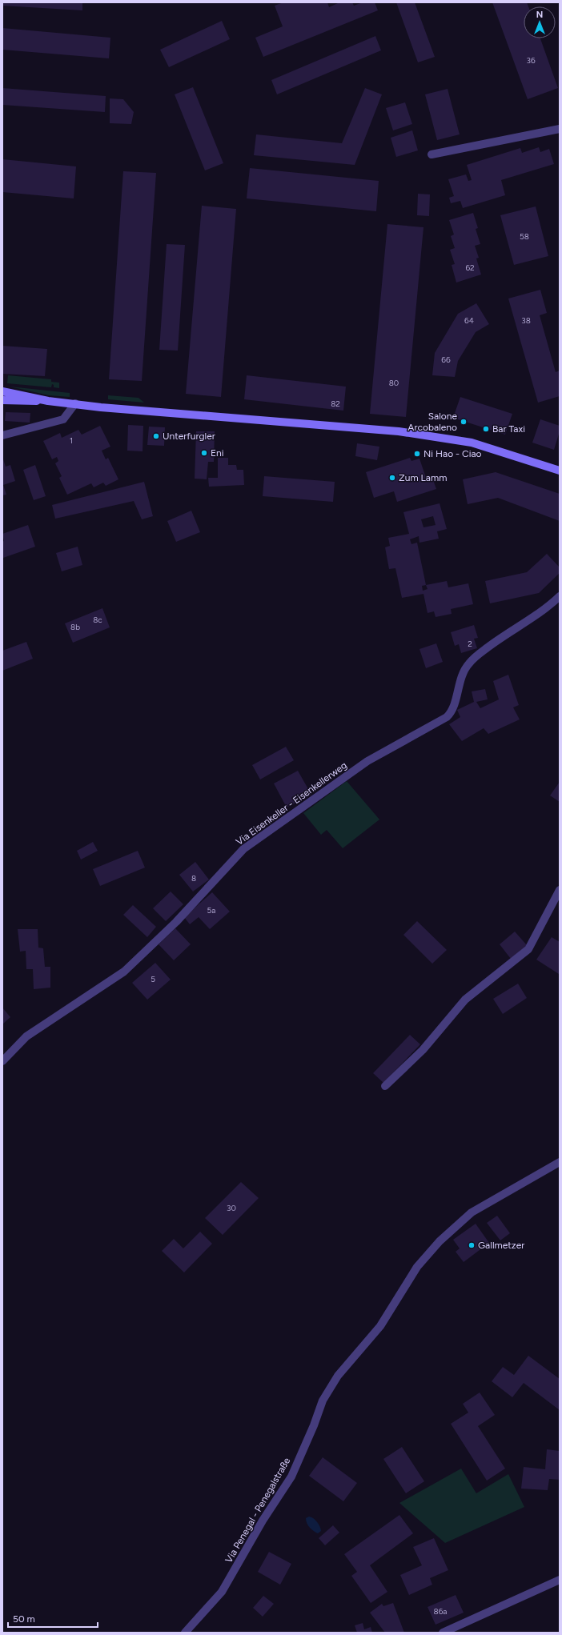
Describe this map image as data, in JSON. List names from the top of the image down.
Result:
{
  "streets": {
    "street": ["Via Eisenkeller - Eisenkellerweg", "Via Penegal - Penegalstraße"]
  },
  "places": [
    "Salone Arcobaleno",
    "Bar Taxi",
    "Unterfurgler",
    "Eni",
    "Ni Hao - Ciao",
    "Zum Lamm",
    "Gallmetzer"
  ],
  "house_numbers": [
    "36",
    "58",
    "62",
    "64",
    "38",
    "66",
    "80",
    "82",
    "1",
    "8c",
    "8b",
    "2",
    "8",
    "5a",
    "5",
    "30",
    "86a"
  ],
  "scale_bar": "50 m",
  "north": "top"
}
